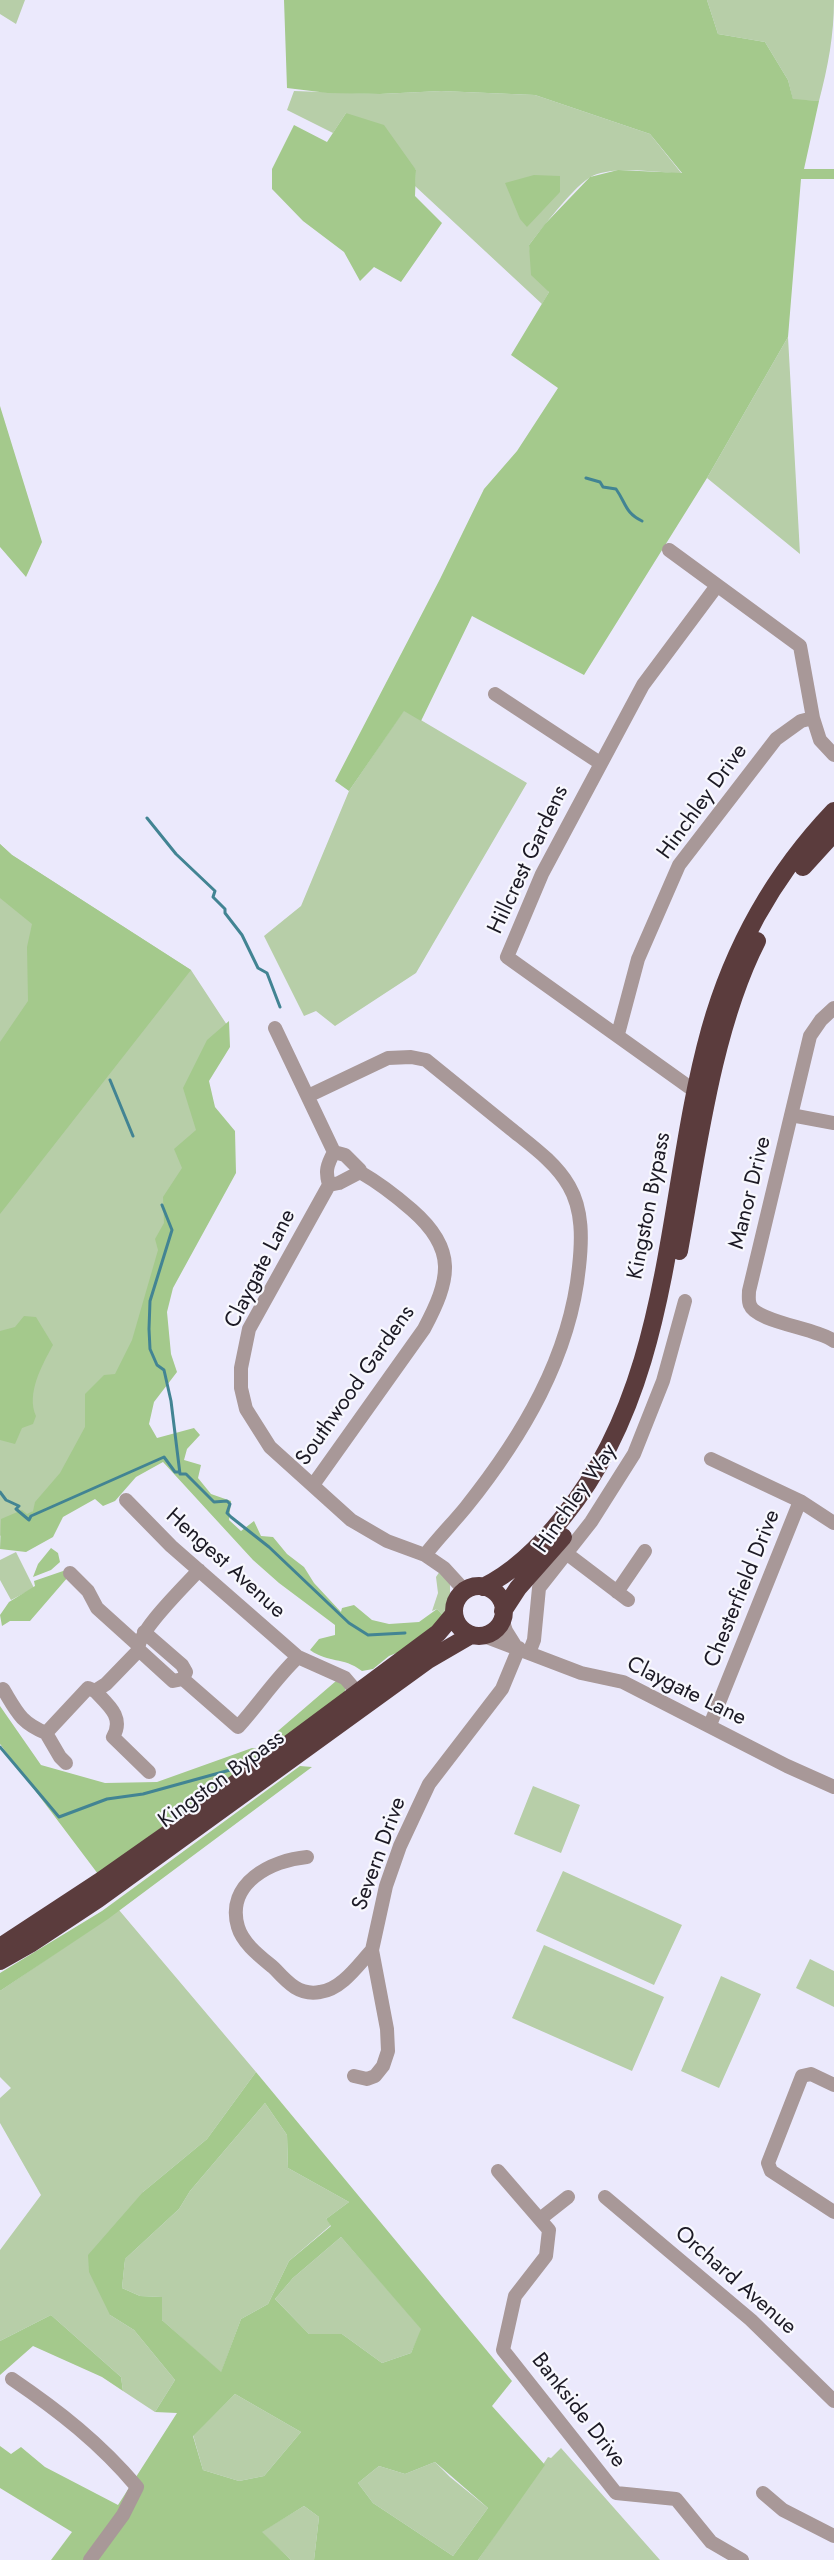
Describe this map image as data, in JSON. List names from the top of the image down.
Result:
{
  "streets": {
    "highway": ["Kingston Bypass"],
    "street": [
      "Hinchley Drive",
      "Hillcrest Gardens",
      "Manor Drive",
      "Claygate Lane",
      "Southwood Gardens",
      "Hinchley Way",
      "Hengest Avenue",
      "Chesterfield Drive",
      "Severn Drive",
      "Orchard Avenue",
      "Bankside Drive"
    ]
  },
  "crossings": [
    ["Hinchley Drive", "Hillcrest Gardens"],
    ["Hillcrest Gardens", "Kingston Bypass"],
    ["Kingston Bypass", "Claygate Lane"],
    ["Kingston Bypass", "Hengest Avenue"],
    ["Claygate Lane", "Southwood Gardens"],
    ["Claygate Lane", "Hinchley Way"],
    ["Claygate Lane", "Chesterfield Drive"],
    ["Claygate Lane", "Severn Drive"],
    ["Hinchley Way", "Severn Drive"]
  ]
}
